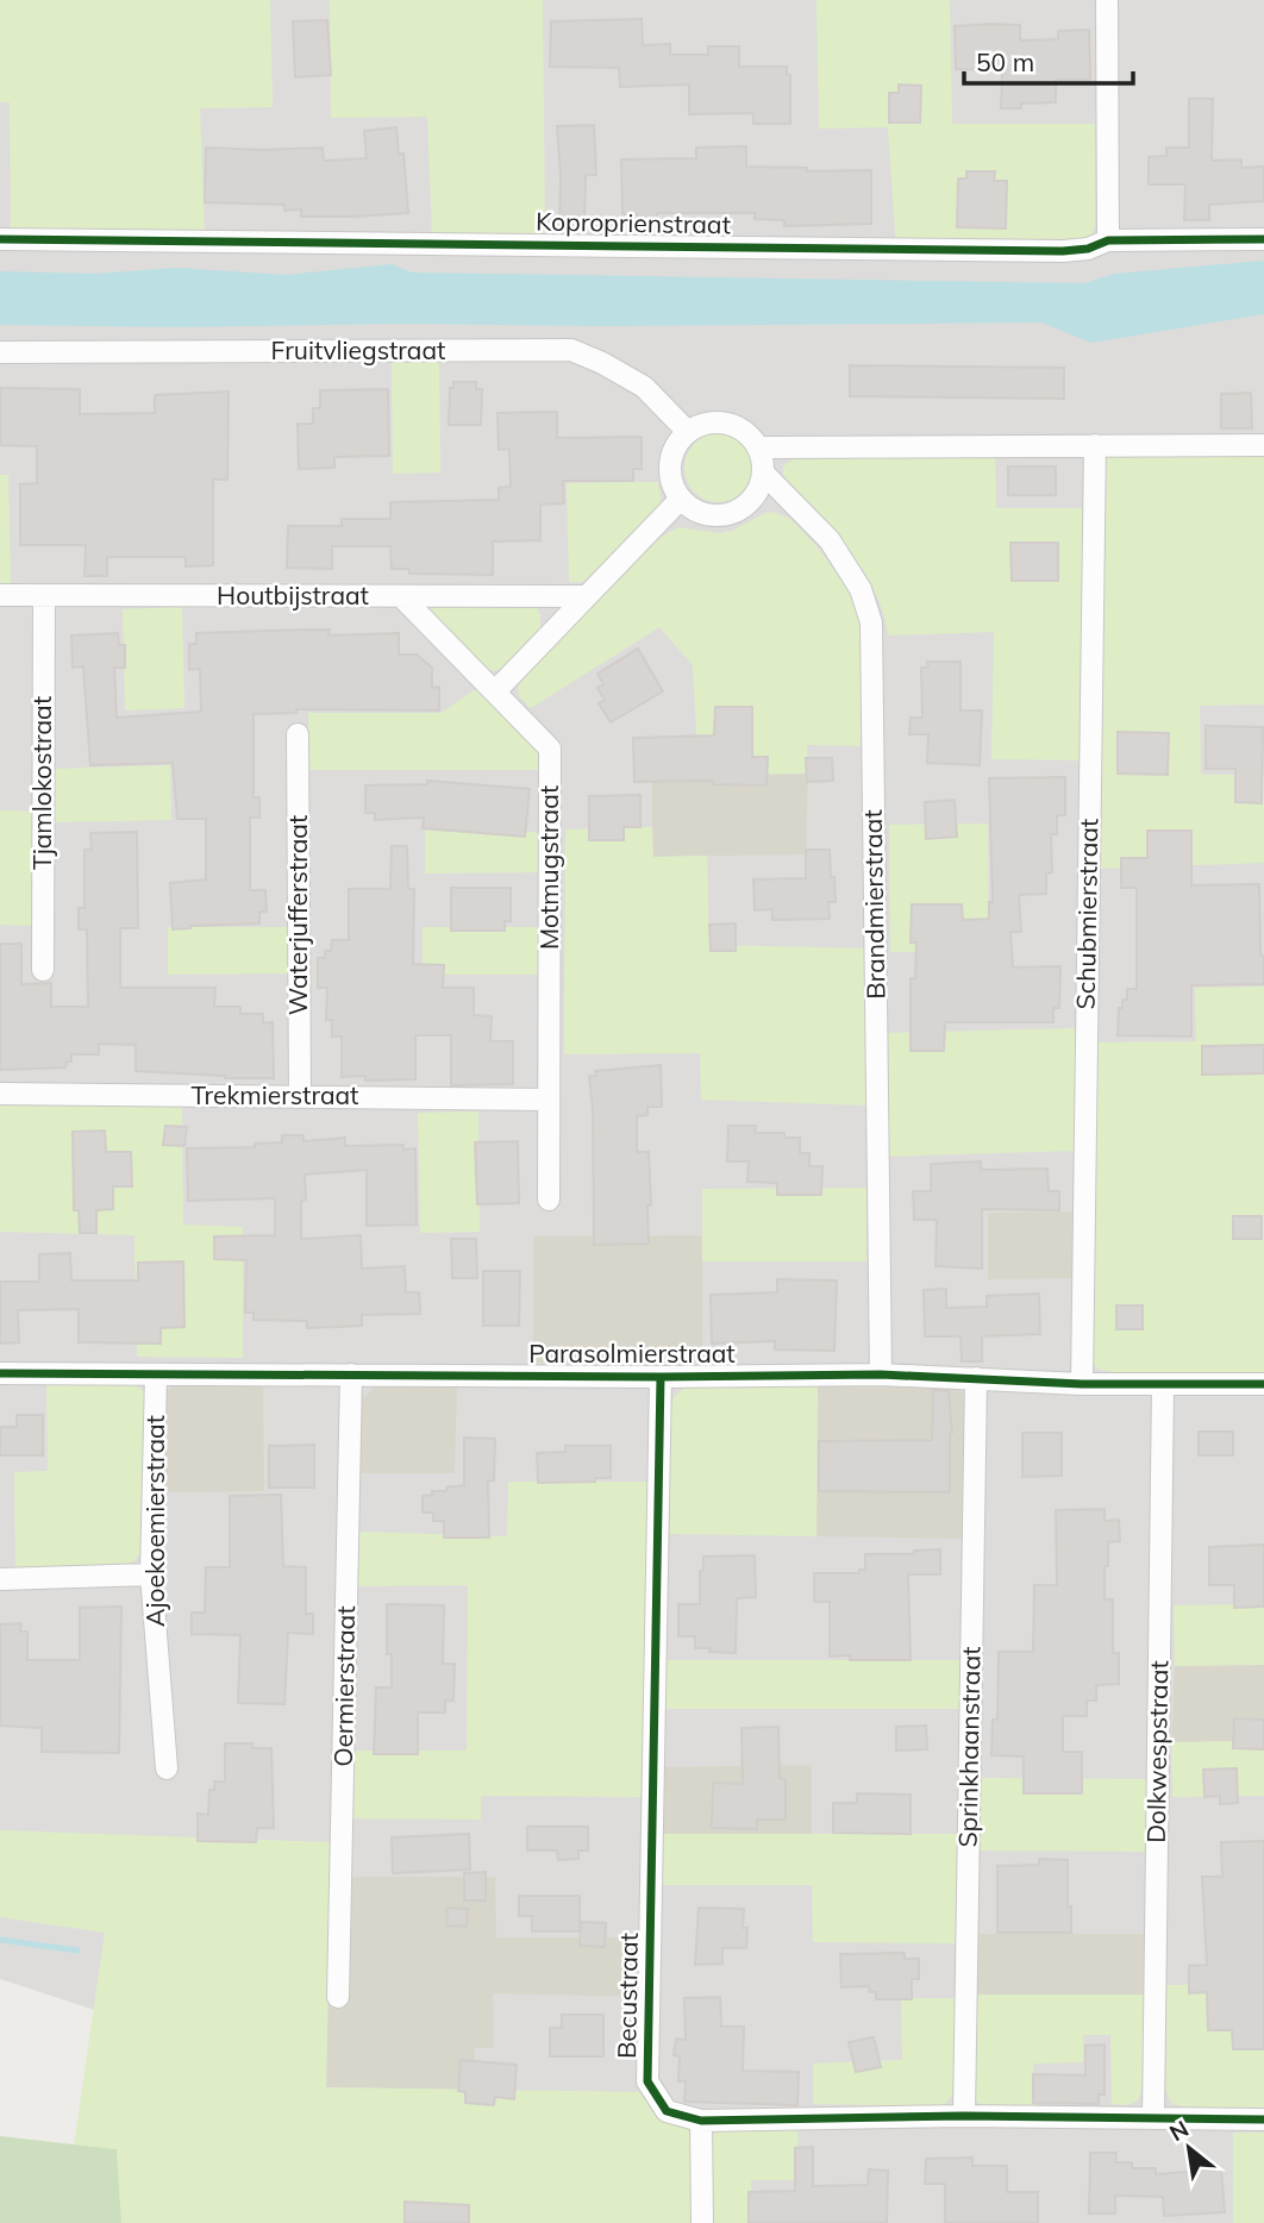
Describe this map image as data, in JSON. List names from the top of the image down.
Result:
{
  "streets": {
    "street": [
      "Koproprienstraat",
      "Fruitvliegstraat",
      "Houtbijstraat",
      "Tjamlokostraat",
      "Motmugstraat",
      "Brandmierstraat",
      "Schubmierstraat",
      "Waterjufferstraat",
      "Trekmierstraat",
      "Parasolmierstraat",
      "Ajoekoemierstraat",
      "Oermierstraat",
      "Sprinkhaanstraat",
      "Dolkwespstraat",
      "Becustraat"
    ]
  },
  "crossings": [
    ["Fruitvliegstraat", "Brandmierstraat"],
    ["Houtbijstraat", "Tjamlokostraat"],
    ["Houtbijstraat", "Motmugstraat"],
    ["Motmugstraat", "Trekmierstraat"],
    ["Brandmierstraat", "Parasolmierstraat"],
    ["Schubmierstraat", "Parasolmierstraat"],
    ["Waterjufferstraat", "Trekmierstraat"],
    ["Parasolmierstraat", "Ajoekoemierstraat"],
    ["Parasolmierstraat", "Oermierstraat"],
    ["Parasolmierstraat", "Sprinkhaanstraat"],
    ["Parasolmierstraat", "Dolkwespstraat"],
    ["Parasolmierstraat", "Becustraat"],
    ["Sprinkhaanstraat", "Becustraat"],
    ["Dolkwespstraat", "Becustraat"]
  ],
  "scale_bar": "50 m",
  "north": "top left"
}
